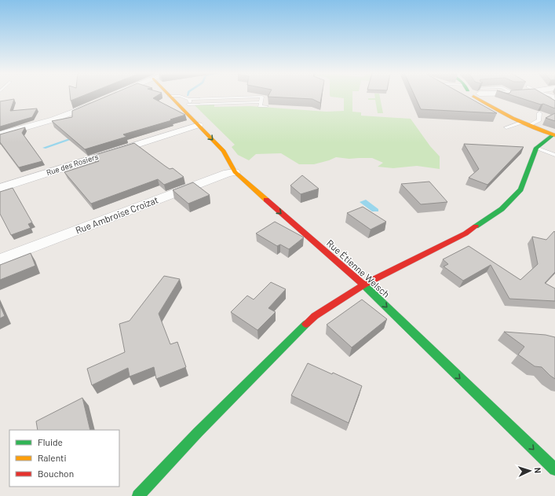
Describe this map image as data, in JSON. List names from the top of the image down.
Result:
{
  "streets": {
    "street": ["Rue des Rosiers", "Rue Ambroise Croizat", "Rue Étienne Welsch"]
  },
  "crossings": [
    ["Rue des Rosiers", "Rue Étienne Welsch"],
    ["Rue Ambroise Croizat", "Rue Étienne Welsch"]
  ],
  "one_way": ["Rue Étienne Welsch"],
  "legend": ["Fluide", "Ralenti", "Bouchon"],
  "north": "right"
}
